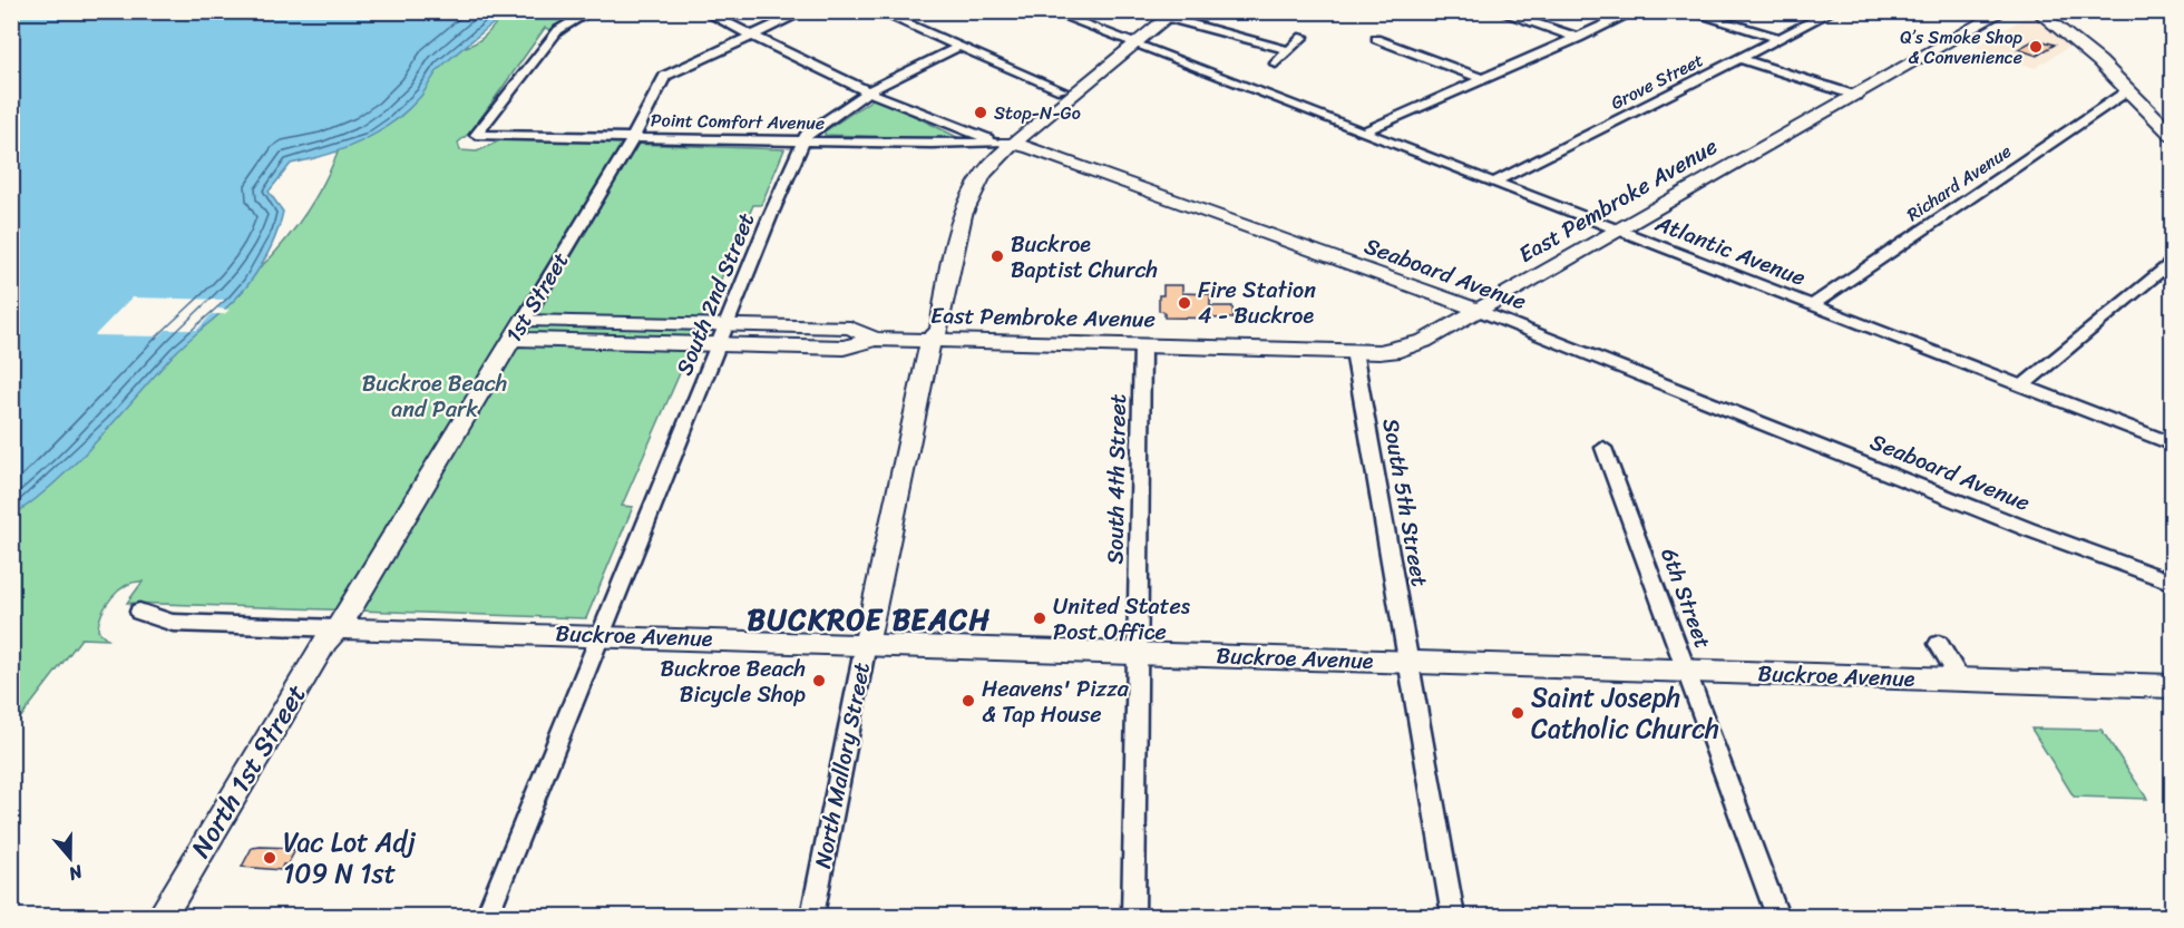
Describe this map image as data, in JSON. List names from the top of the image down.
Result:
{
  "streets": {
    "street": [
      "Grove Street",
      "Point Comfort Avenue",
      "Richard Avenue",
      "East Pembroke Avenue",
      "Atlantic Avenue",
      "Seaboard Avenue",
      "South 2nd Street",
      "1st Street",
      "South 4th Street",
      "South 5th Street",
      "6th Street",
      "Buckroe Avenue",
      "North Mallory Street",
      "North 1st Street"
    ]
  },
  "crossings": [
    ["Grove Street", "Atlantic Avenue"],
    ["Point Comfort Avenue", "Seaboard Avenue"],
    ["Point Comfort Avenue", "South 2nd Street"],
    ["Point Comfort Avenue", "1st Street"],
    ["Point Comfort Avenue", "North Mallory Street"],
    ["Richard Avenue", "Atlantic Avenue"],
    ["East Pembroke Avenue", "Atlantic Avenue"],
    ["East Pembroke Avenue", "Seaboard Avenue"],
    ["East Pembroke Avenue", "South 2nd Street"],
    ["East Pembroke Avenue", "1st Street"],
    ["East Pembroke Avenue", "South 4th Street"],
    ["East Pembroke Avenue", "South 5th Street"],
    ["East Pembroke Avenue", "North Mallory Street"],
    ["Atlantic Avenue", "North Mallory Street"],
    ["Seaboard Avenue", "South 2nd Street"],
    ["Seaboard Avenue", "1st Street"],
    ["Seaboard Avenue", "North Mallory Street"],
    ["South 2nd Street", "Buckroe Avenue"],
    ["1st Street", "Buckroe Avenue"],
    ["1st Street", "North 1st Street"],
    ["South 4th Street", "Buckroe Avenue"],
    ["South 5th Street", "Buckroe Avenue"],
    ["6th Street", "Buckroe Avenue"],
    ["Buckroe Avenue", "North Mallory Street"],
    ["Buckroe Avenue", "North 1st Street"]
  ],
  "districts": ["BUCKROE BEACH"],
  "parks": ["Buckroe Beach and Park"],
  "places": [
    "Q’s Smoke Shop & Convenience",
    "Stop-N-Go",
    "Buckroe Baptist Church",
    "Fire Station 4 - Buckroe",
    "United States Post Office",
    "Buckroe Beach Bicycle Shop",
    "Heavens' Pizza & Tap House",
    "Saint Joseph Catholic Church",
    "Vac Lot Adj 109 N 1st"
  ],
  "north": "bottom"
}
